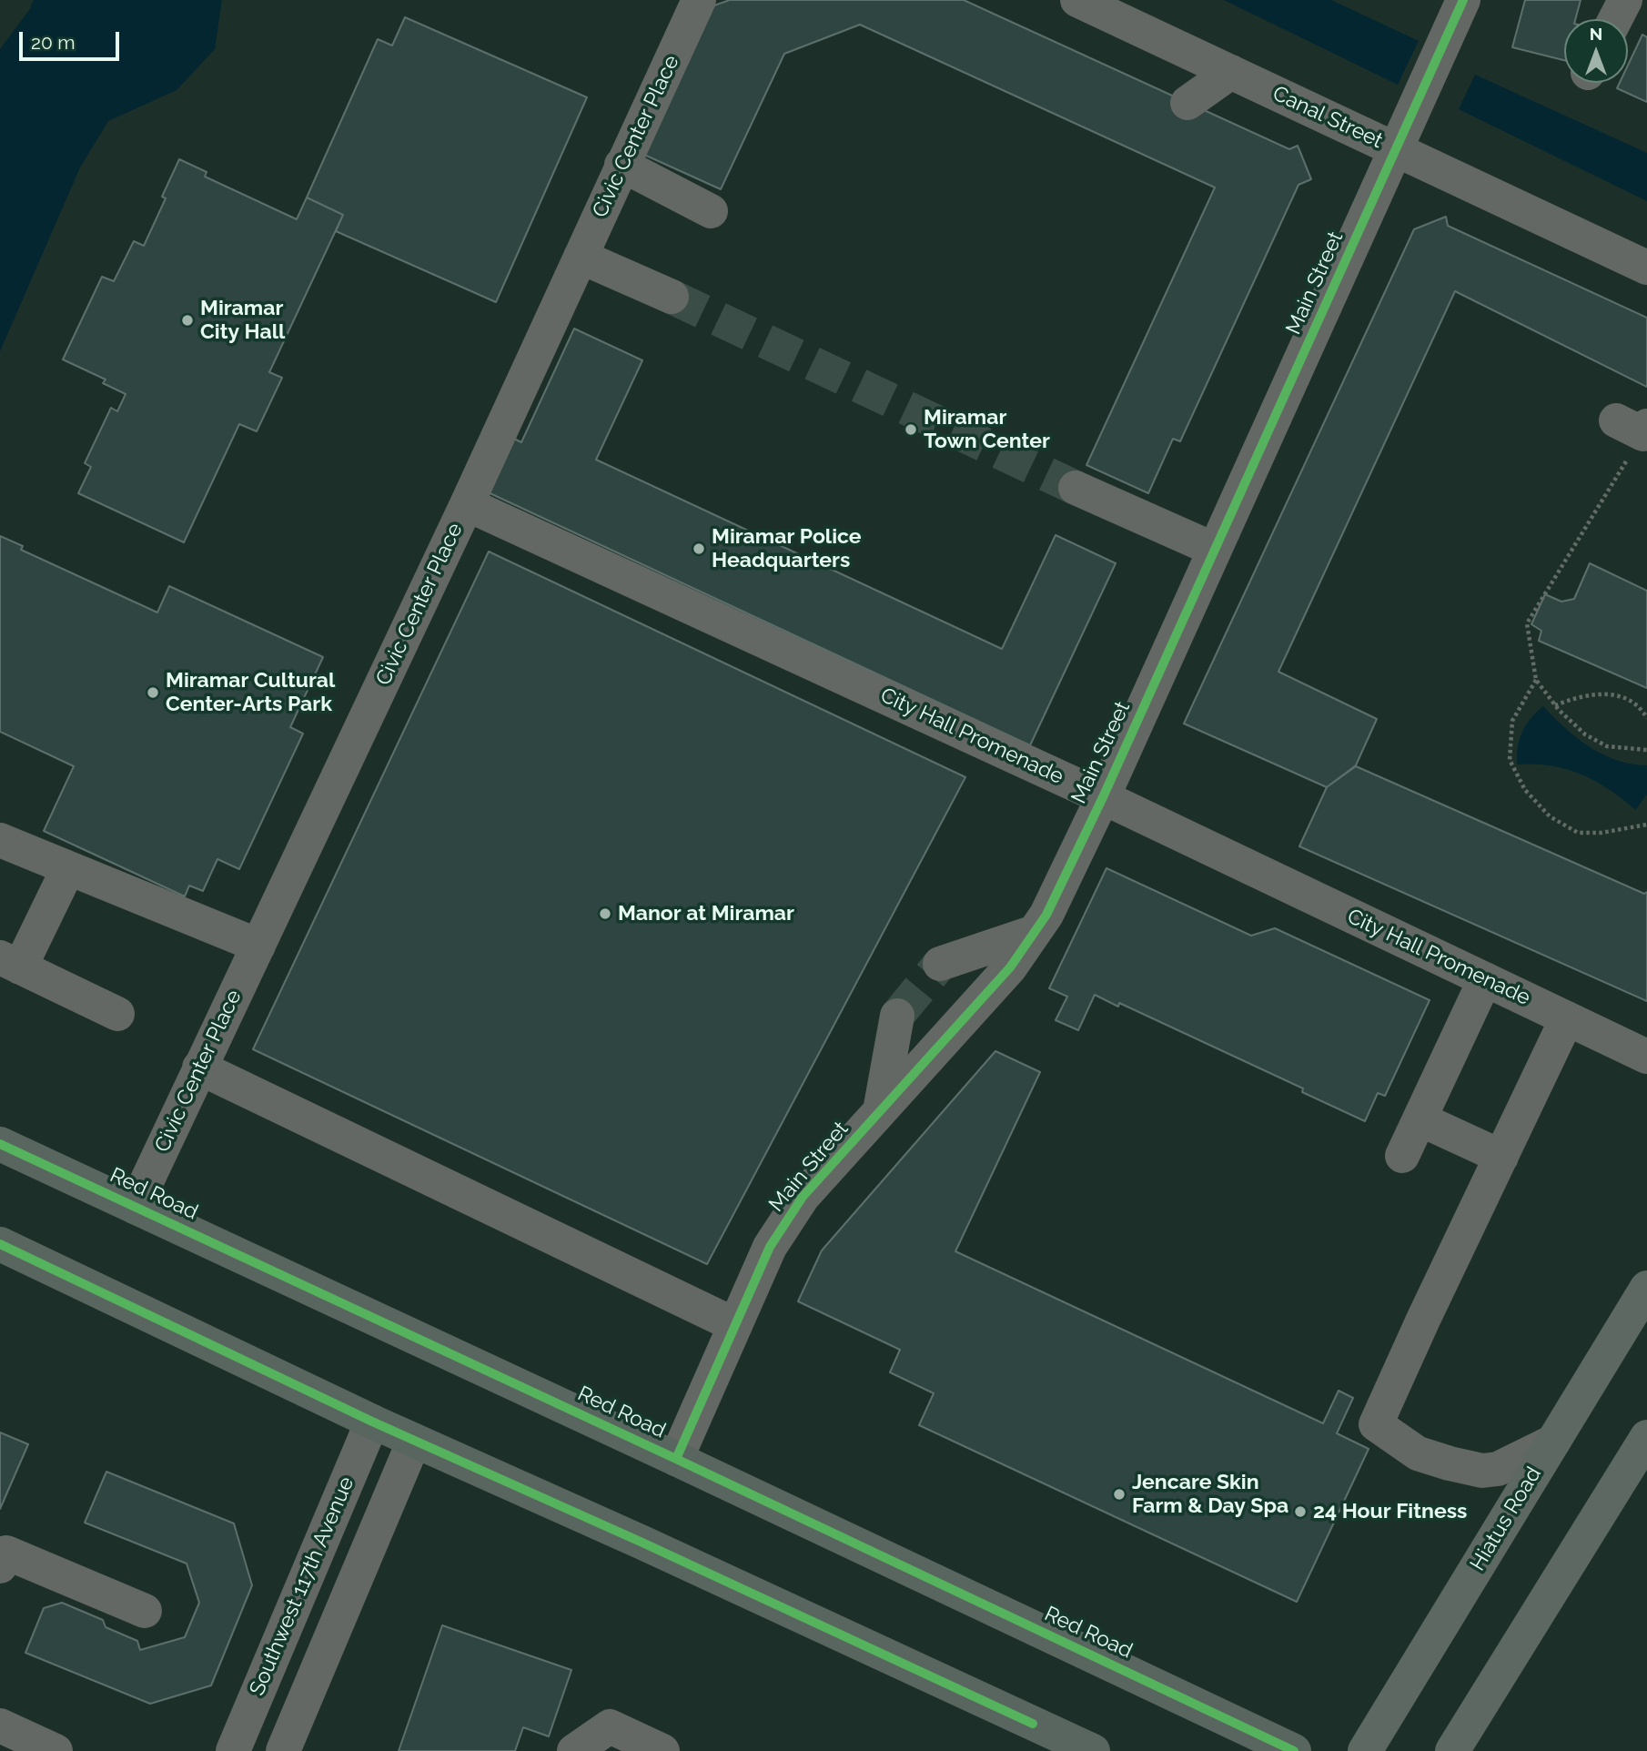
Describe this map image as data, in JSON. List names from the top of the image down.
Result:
{
  "streets": {
    "highway": ["Red Road"],
    "main road": ["Hiatus Road"],
    "street": [
      "Canal Street",
      "Civic Center Place",
      "Main Street",
      "City Hall Promenade",
      "Southwest 117th Avenue"
    ]
  },
  "crossings": [
    ["Canal Street", "Main Street"],
    ["Civic Center Place", "City Hall Promenade"],
    ["Civic Center Place", "Red Road"],
    ["Main Street", "City Hall Promenade"],
    ["Main Street", "Red Road"]
  ],
  "places": [
    "Miramar City Hall",
    "Miramar Town Center",
    "Miramar Police Headquarters",
    "Miramar Cultural Center-Arts Park",
    "Manor at Miramar",
    "Jencare Skin Farm & Day Spa",
    "24 Hour Fitness"
  ],
  "scale_bar": "20 m",
  "north": "top"
}
